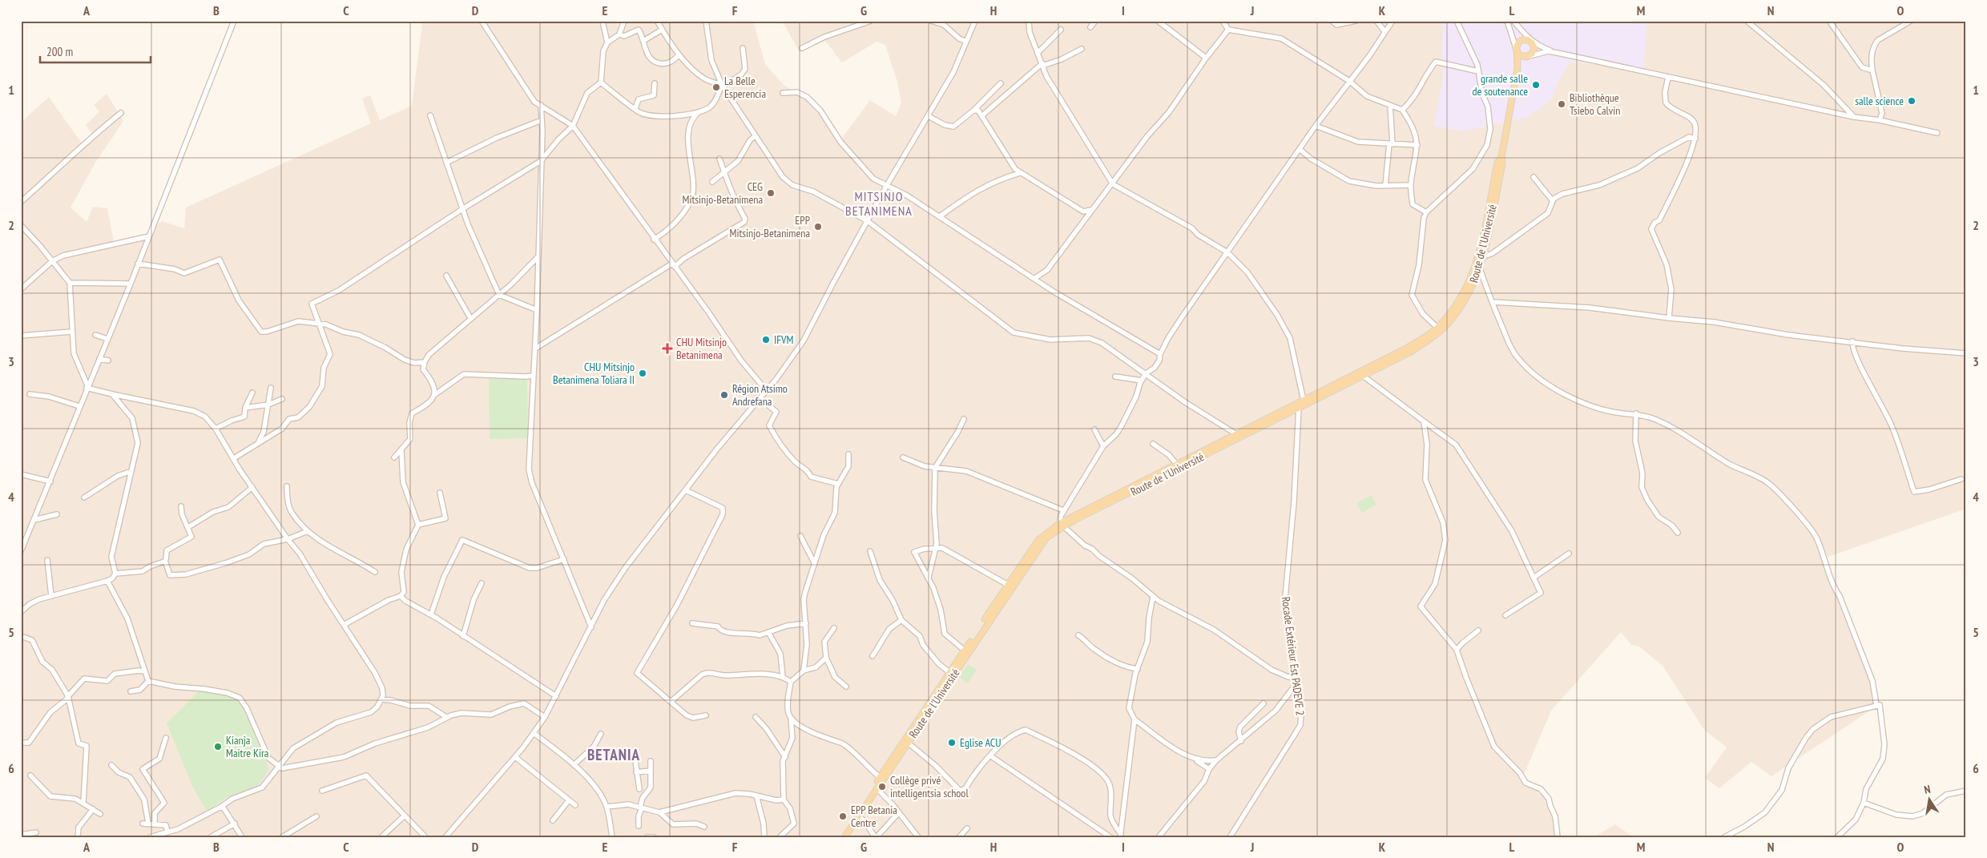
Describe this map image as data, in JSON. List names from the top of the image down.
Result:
{
  "streets": {
    "main road": ["Route de l'Université"],
    "street": ["Rocade Extérieur Est PADEVE 2"]
  },
  "crossings": [
    ["Route de l'Université", "Rocade Extérieur Est PADEVE 2"]
  ],
  "districts": ["MITSINJO BETANIMENA", "BETANIA"],
  "places": {
    "other": [
      "grande salle de soutenance",
      "La Belle Esperencia",
      "salle science",
      "Bibliothèque Tsiebo Calvin",
      "CEG Mitsinjo-Betanimena",
      "EPP Mitsinjo-Betanimena",
      "IFVM",
      "CHU Mitsinjo Betanimena Toliara II",
      "Région Atsimo Andrefana",
      "Eglise ACU",
      "Kianja Maitre Kira",
      "Collège privé intelligentsia school",
      "EPP Betania Centre"
    ],
    "health": ["CHU Mitsinjo Betanimena"]
  },
  "scale_bar": "200 m",
  "north": "top",
  "grid": {
    "columns": [
      "A",
      "B",
      "C",
      "D",
      "E",
      "F",
      "G",
      "H",
      "I",
      "J",
      "K",
      "L",
      "M",
      "N",
      "O"
    ],
    "rows": [
      "1",
      "2",
      "3",
      "4",
      "5",
      "6"
    ]
  }
}
